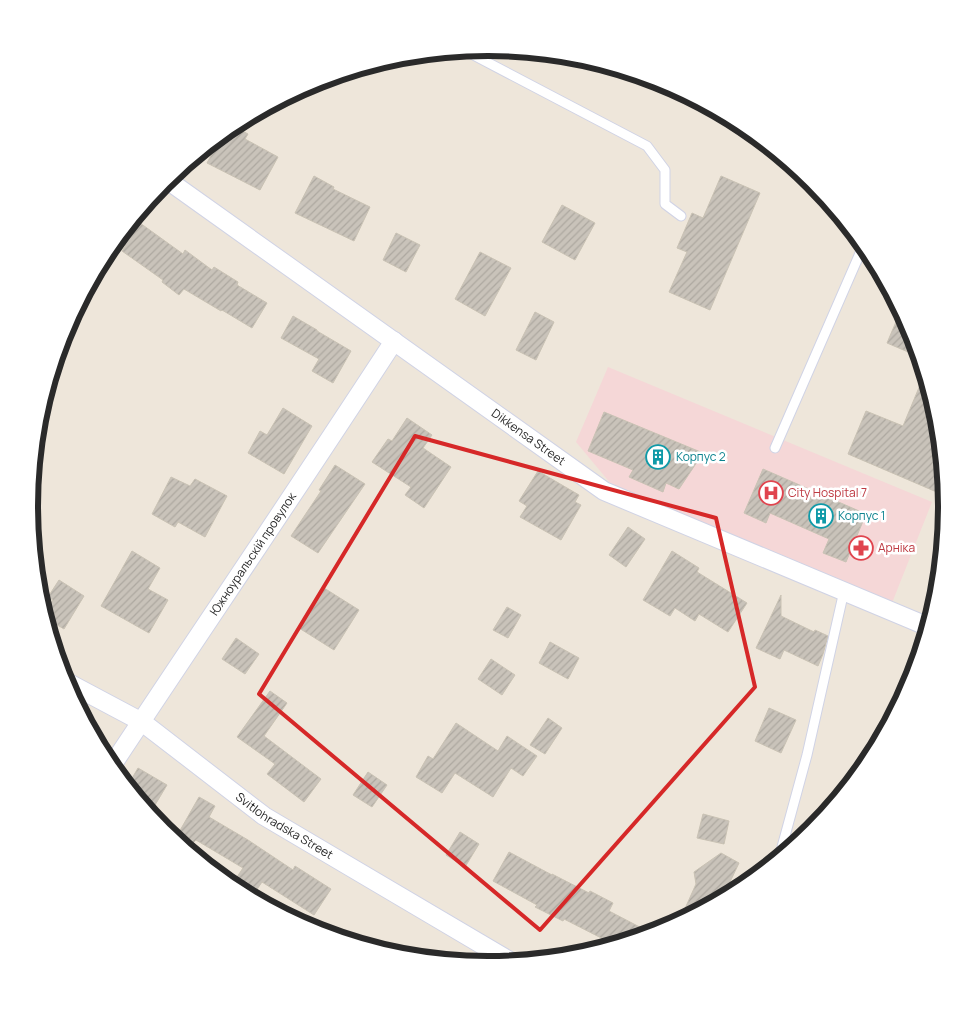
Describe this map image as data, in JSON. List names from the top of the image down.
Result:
{
  "streets": {
    "street": ["Dikkensa Street", "Южноуральскій провулок", "Svitlohradska Street"]
  },
  "crossings": [
    ["Dikkensa Street", "Южноуральскій провулок"],
    ["Южноуральскій провулок", "Svitlohradska Street"]
  ],
  "places": {
    "building": ["Корпус 2", "Корпус 1"],
    "hospital": ["City Hospital 7"],
    "pharmacy": ["Арніка"]
  }
}
